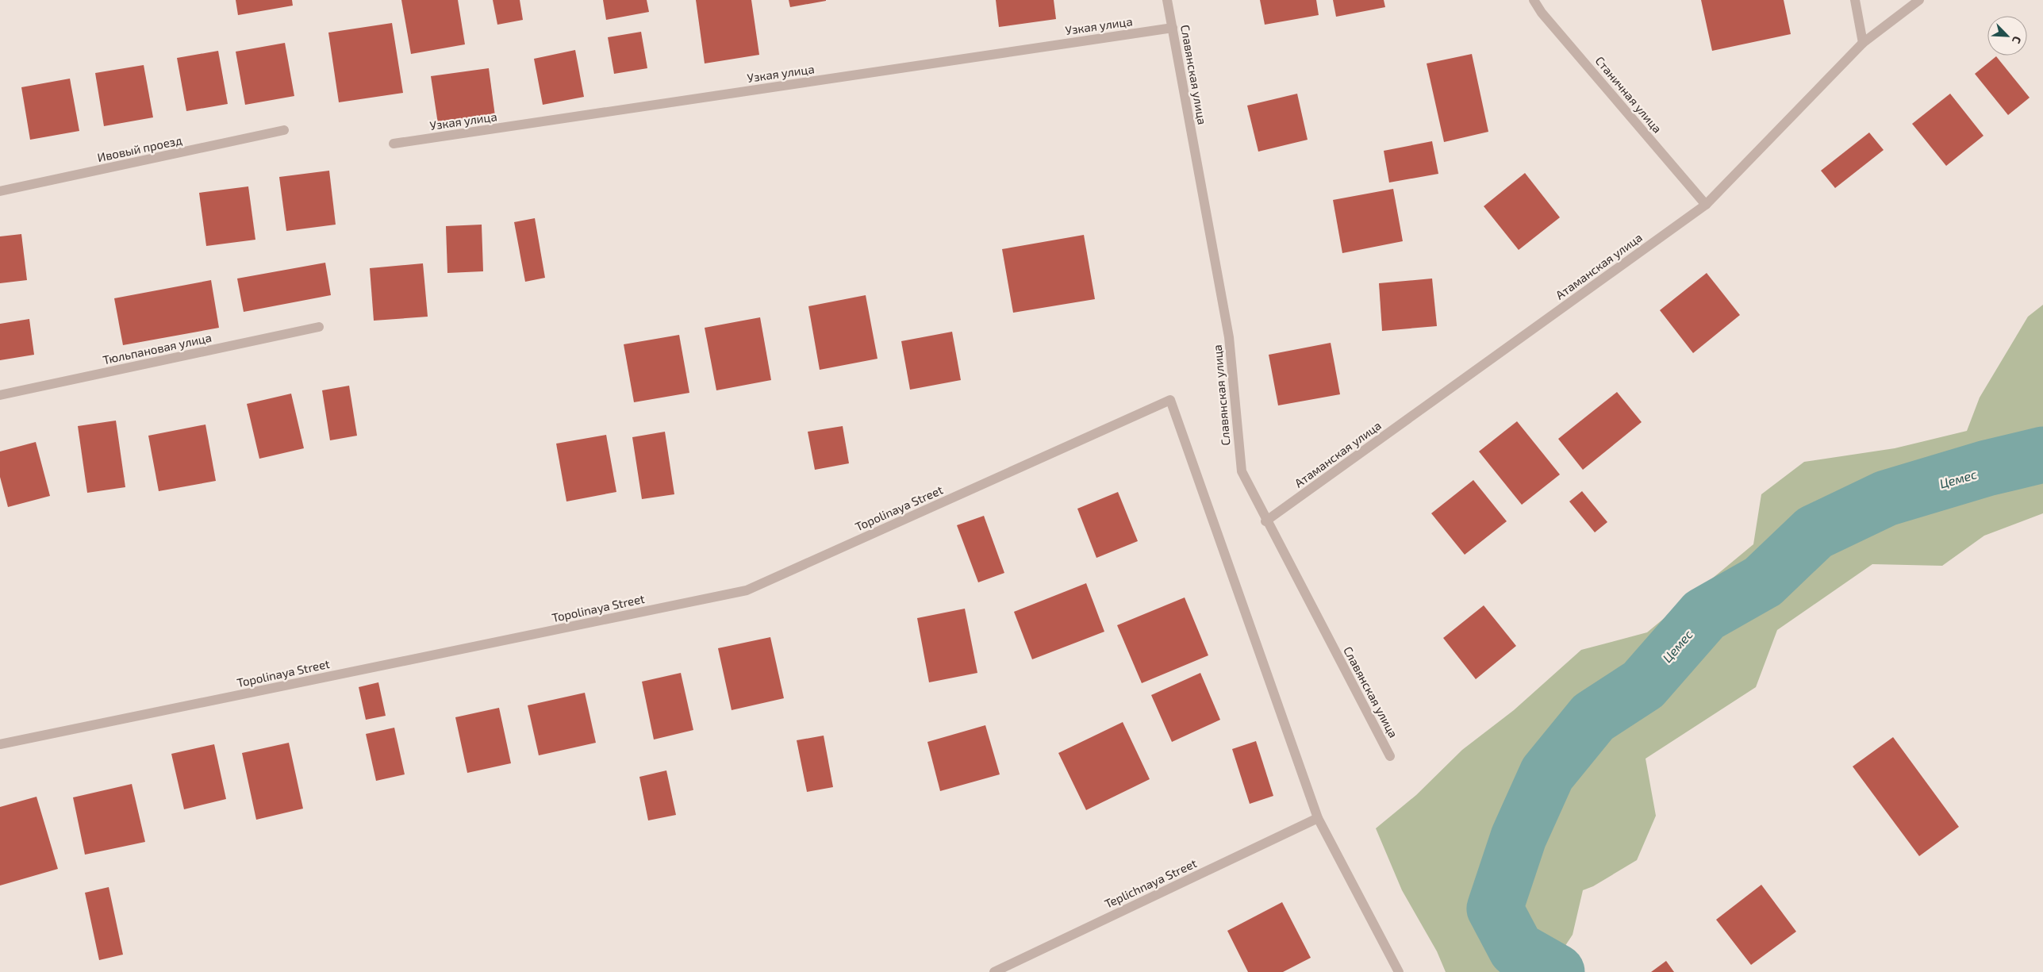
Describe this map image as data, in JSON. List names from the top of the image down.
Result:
{
  "streets": {
    "street": [
      "Узкая улица",
      "Славянская улица",
      "Станичная улица",
      "Ивовый проезд",
      "Атаманская улица",
      "Тюльпановая улица",
      "Topolinaya Street",
      "Teplichnaya Street"
    ]
  },
  "crossings": [
    ["Узкая улица", "Славянская улица"],
    ["Славянская улица", "Атаманская улица"],
    ["Станичная улица", "Атаманская улица"],
    ["Topolinaya Street", "Teplichnaya Street"]
  ],
  "water": ["Цемес"],
  "north": "bottom right"
}
